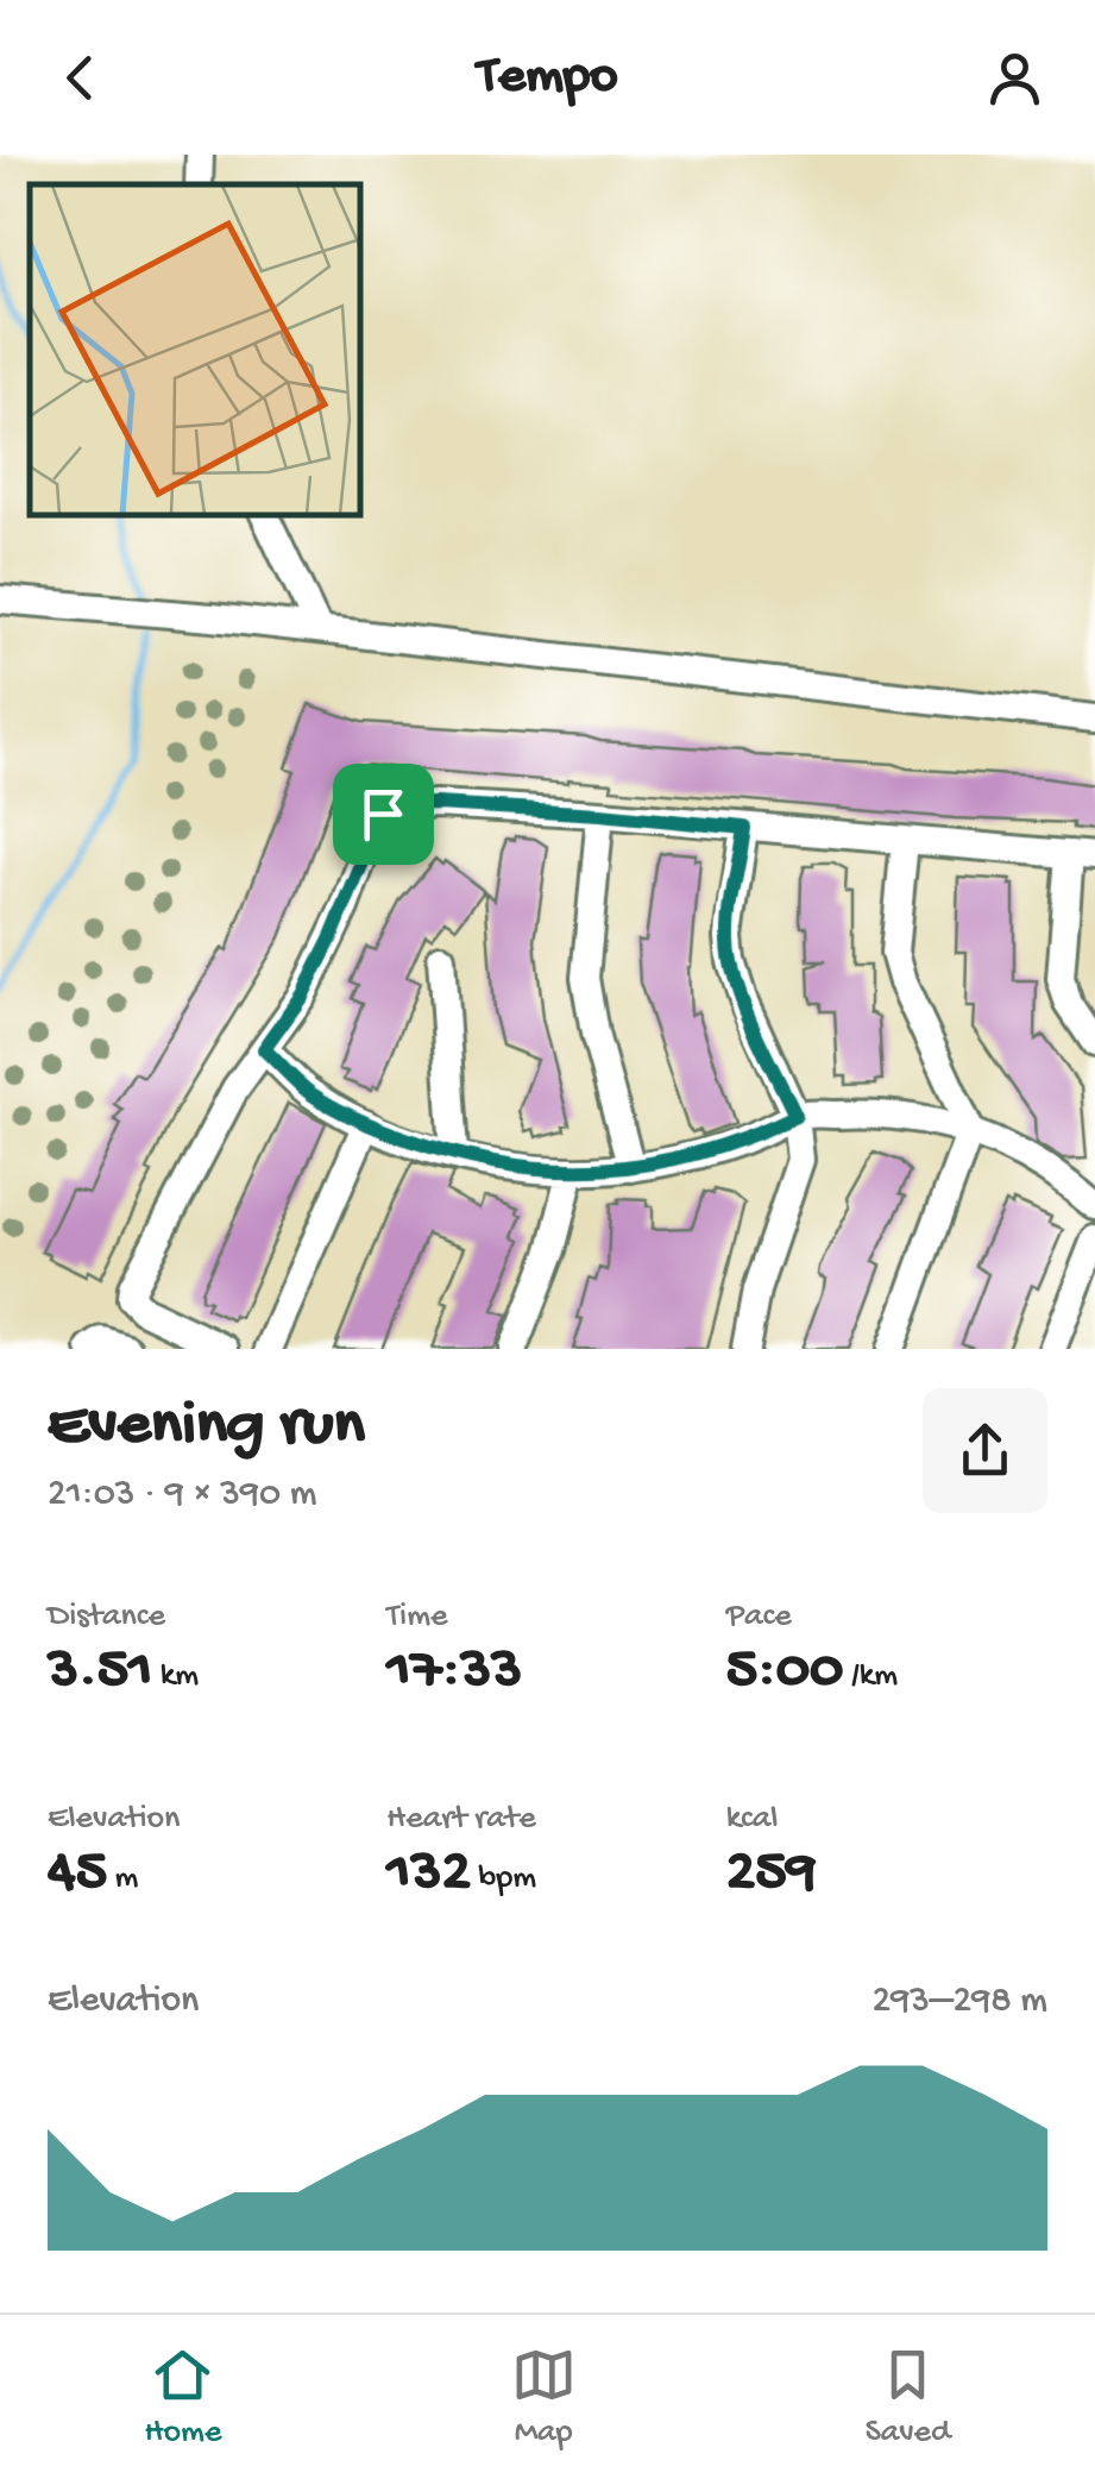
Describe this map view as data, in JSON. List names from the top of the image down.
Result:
{
  "page": {
    "header": "Tempo",
    "heading": ["Evening run", "21:03 · 9 × 390 m"],
    "stats": [
      ["Distance", "3.51 km"],
      ["Time", "17:33"],
      ["Pace", "5:00 /km"],
      ["Elevation", "45 m"],
      ["Heart rate", "132 bpm"],
      ["kcal", "259"]
    ],
    "chart": ["Elevation", "293–298 m"],
    "tabs": ["Home", "Map", "Saved"]
  }
}
